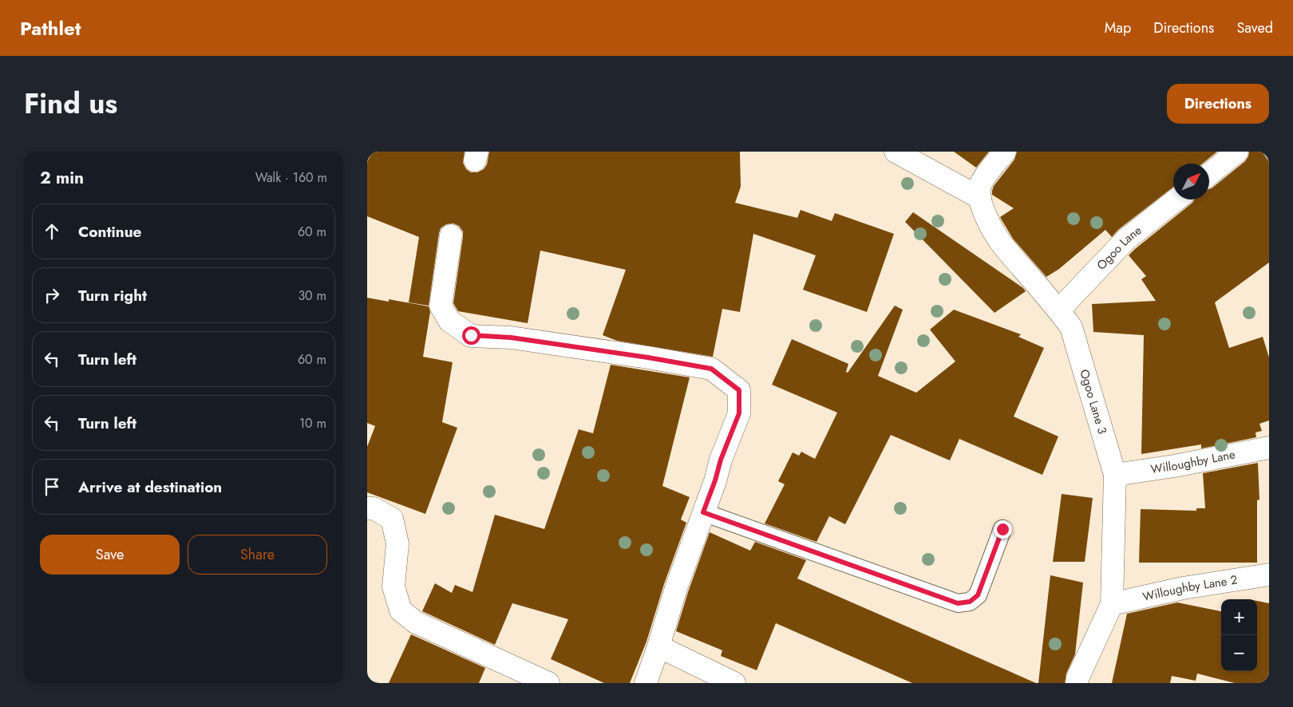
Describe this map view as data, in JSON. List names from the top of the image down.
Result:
{
  "streets": {
    "street": [
      "Ogoo Lane",
      "Ogoo Lane 3",
      "Willoughby Lane",
      "Willoughby Lane 2"
    ]
  },
  "crossings": [
    ["Ogoo Lane", "Ogoo Lane 3"],
    ["Ogoo Lane 3", "Willoughby Lane"],
    ["Ogoo Lane 3", "Willoughby Lane 2"]
  ],
  "north": "top right",
  "page": {
    "header": "Pathlet",
    "nav": ["Map", "Directions", "Saved"],
    "title": "Find us",
    "buttons": [
      "Directions",
      ["Save", "Share"]
    ],
    "heading": ["2 min", "Walk · 160 m"],
    "list": [
      ["Continue", "60 m"],
      ["Turn right", "30 m"],
      ["Turn left", "60 m"],
      ["Turn left", "10 m"],
      "Arrive at destination"
    ],
    "map_buttons": ["+", "−"]
  }
}
